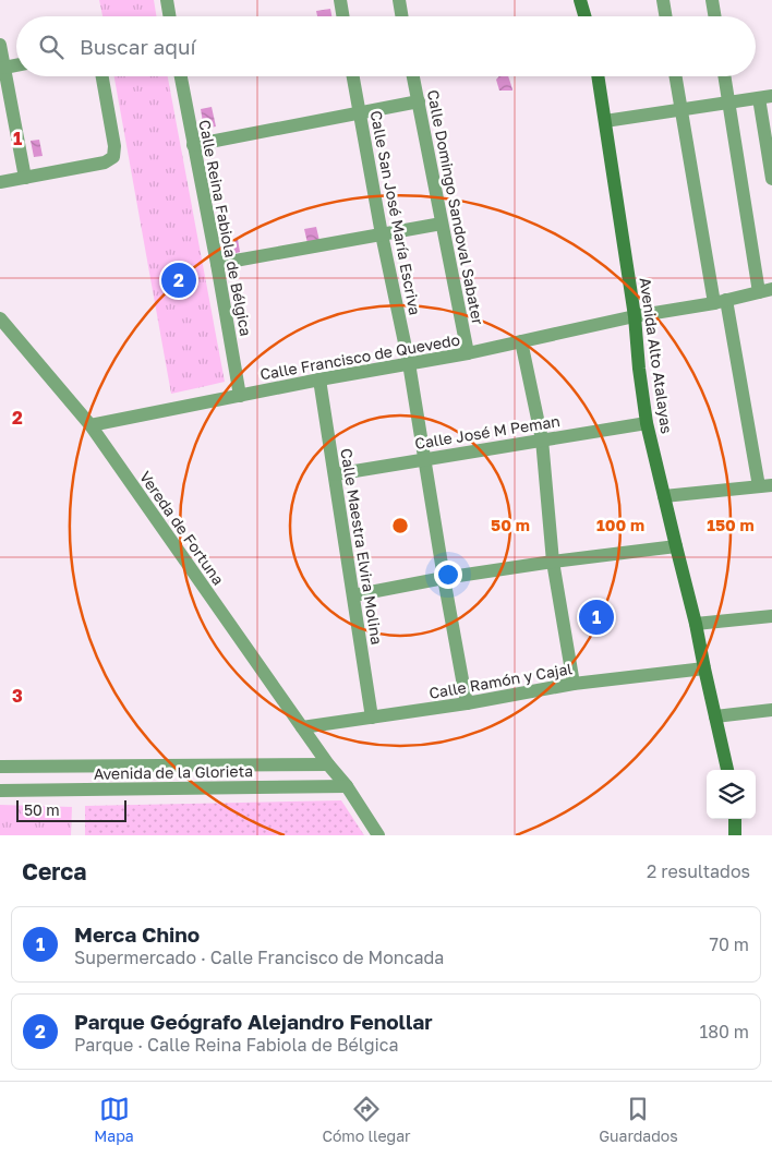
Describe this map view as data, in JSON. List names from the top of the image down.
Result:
{
  "streets": {
    "main road": ["Avenida Alto Atalayas"],
    "street": [
      "Calle Domingo Sandoval Sabater",
      "Calle San José María Escriva",
      "Calle Reina Fabiola de Bélgica",
      "Calle Francisco de Quevedo",
      "Calle José M Peman",
      "Vereda de Fortuna",
      "Calle Maestra Elvira Molina",
      "Calle Ramón y Cajal",
      "Avenida de la Glorieta"
    ]
  },
  "crossings": [
    ["Calle Domingo Sandoval Sabater", "Calle Francisco de Quevedo"],
    ["Calle San José María Escriva", "Calle Francisco de Quevedo"],
    ["Calle San José María Escriva", "Calle José M Peman"],
    ["Calle San José María Escriva", "Calle Ramón y Cajal"],
    ["Calle Reina Fabiola de Bélgica", "Calle Francisco de Quevedo"],
    ["Avenida Alto Atalayas", "Calle Francisco de Quevedo"],
    ["Avenida Alto Atalayas", "Calle José M Peman"],
    ["Avenida Alto Atalayas", "Calle Ramón y Cajal"],
    ["Calle Francisco de Quevedo", "Vereda de Fortuna"],
    ["Calle Francisco de Quevedo", "Calle Maestra Elvira Molina"],
    ["Calle José M Peman", "Calle Maestra Elvira Molina"],
    ["Vereda de Fortuna", "Calle Ramón y Cajal"],
    ["Vereda de Fortuna", "Avenida de la Glorieta"],
    ["Calle Maestra Elvira Molina", "Calle Ramón y Cajal"]
  ],
  "scale_bar": "50 m",
  "page": {
    "search": "Buscar aquí",
    "pins": ["2", "1"],
    "scale": "50 m",
    "heading": ["Cerca", "2 resultados"],
    "list": [
      {
        "mark": "1",
        "name": "Merca Chino",
        "note": "Supermercado · Calle Francisco de Moncada",
        "value": "70 m"
      },
      {
        "mark": "2",
        "name": "Parque Geógrafo Alejandro Fenollar",
        "note": "Parque · Calle Reina Fabiola de Bélgica",
        "value": "180 m"
      }
    ],
    "nav": ["Mapa", "Cómo llegar", "Guardados"]
  },
  "grid": {
    "rows": ["1", "2", "3"]
  },
  "rings": ["50 m", "100 m", "150 m"]
}
